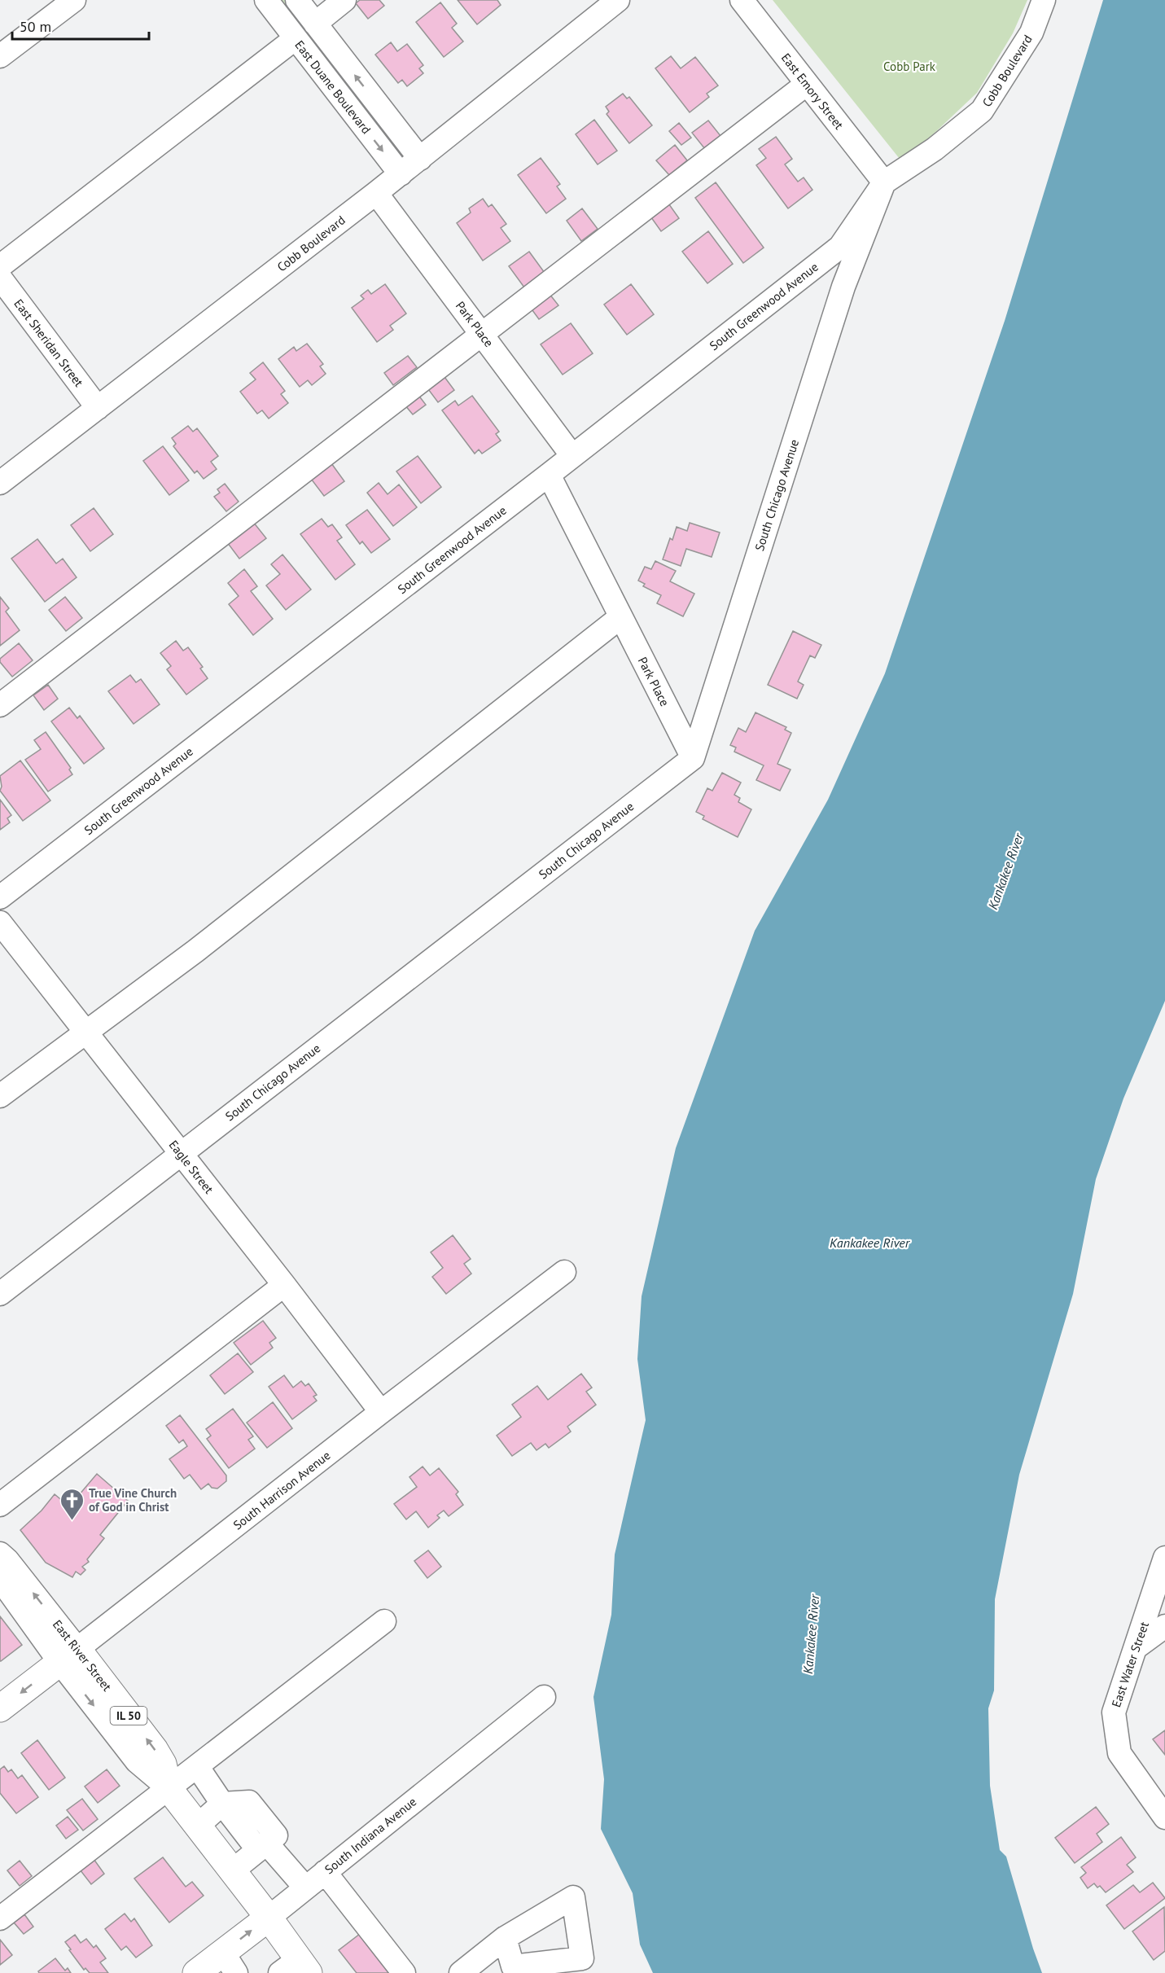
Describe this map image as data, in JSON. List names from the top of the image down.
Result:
{
  "streets": {
    "main road": [
      "South Harrison Avenue",
      "East River Street",
      "IL 50",
      "South Indiana Avenue"
    ],
    "street": [
      "Cobb Boulevard",
      "East Duane Boulevard",
      "East Emory Street",
      "South Greenwood Avenue",
      "Park Place",
      "East Sheridan Street",
      "South Chicago Avenue",
      "Eagle Street",
      "East Water Street"
    ]
  },
  "crossings": [
    ["Cobb Boulevard", "East Duane Boulevard"],
    ["Cobb Boulevard", "East Emory Street"],
    ["Cobb Boulevard", "South Greenwood Avenue"],
    ["Cobb Boulevard", "Park Place"],
    ["Cobb Boulevard", "East Sheridan Street"],
    ["Cobb Boulevard", "South Chicago Avenue"],
    ["East Emory Street", "South Greenwood Avenue"],
    ["East Emory Street", "South Chicago Avenue"],
    ["South Greenwood Avenue", "Park Place"],
    ["South Greenwood Avenue", "South Chicago Avenue"],
    ["Park Place", "South Chicago Avenue"],
    ["South Chicago Avenue", "Eagle Street"],
    ["Eagle Street", "South Harrison Avenue"],
    ["South Harrison Avenue", "East River Street"],
    ["East River Street", "South Indiana Avenue"]
  ],
  "water": ["Kankakee River"],
  "parks": ["Cobb Park"],
  "places": {
    "church": ["True Vine Church of God in Christ"]
  },
  "scale_bar": "50 m"
}
